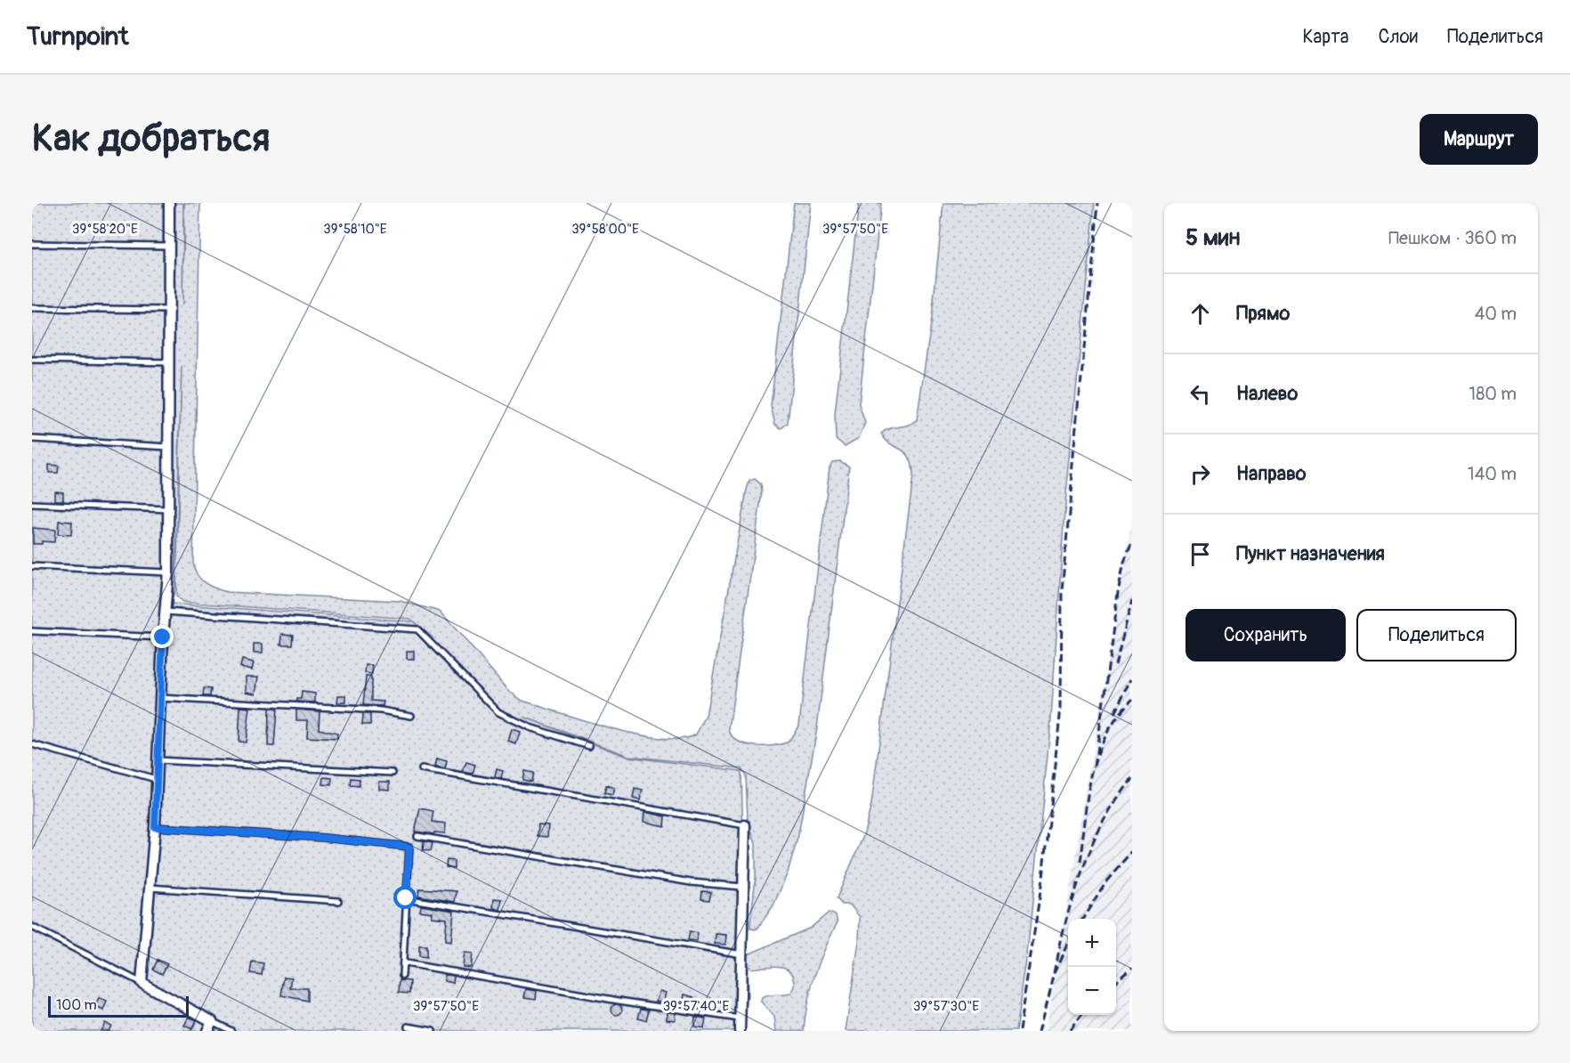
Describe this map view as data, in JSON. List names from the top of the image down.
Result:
{
  "scale_bar": "100 m",
  "page": {
    "header": "Turnpoint",
    "nav": ["Карта", "Слои", "Поделиться"],
    "buttons": [
      "Маршрут",
      ["Сохранить", "Поделиться"]
    ],
    "title": "Как добраться",
    "heading": ["5 мин", "Пешком · 360 m"],
    "list": [
      ["Прямо", "40 m"],
      ["Налево", "180 m"],
      ["Направо", "140 m"],
      "Пункт назначения"
    ],
    "map_buttons": ["+", "−"],
    "scale": "100 m"
  },
  "coordinates": [
    "39°58'20\"E",
    "39°58'10\"E",
    "39°58'00\"E",
    "39°57'50\"E",
    "39°57'40\"E",
    "39°57'30\"E"
  ]
}
